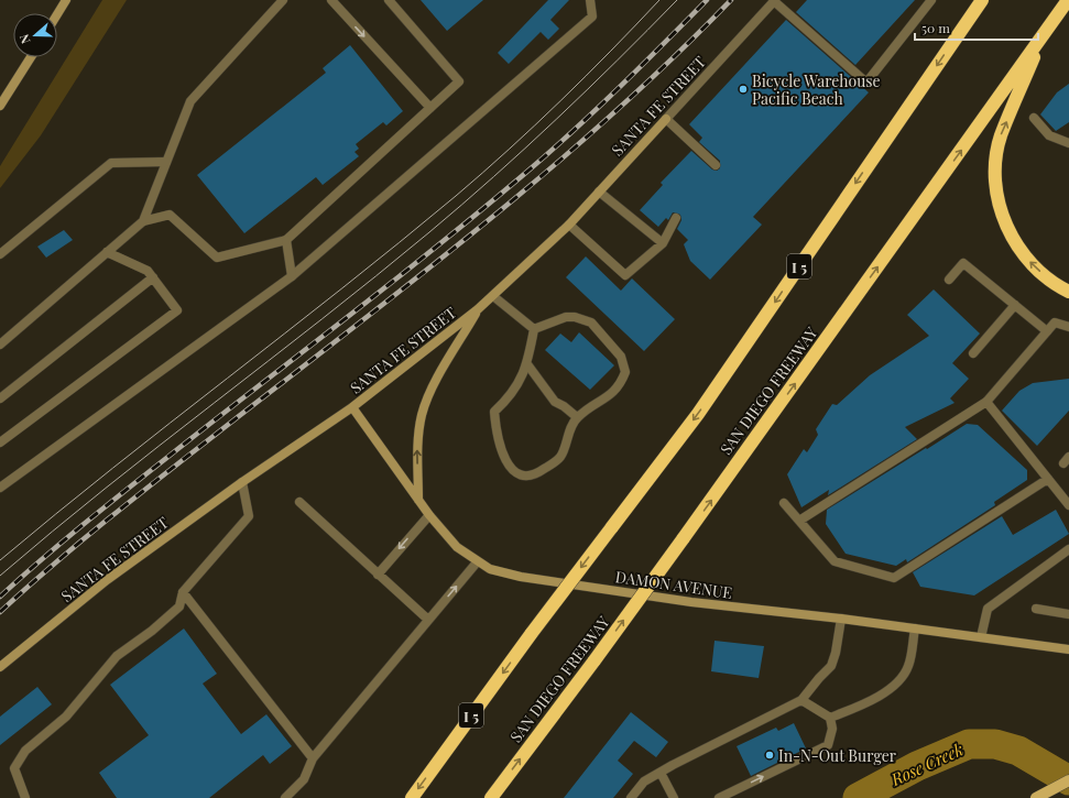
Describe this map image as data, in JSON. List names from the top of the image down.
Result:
{
  "streets": {
    "highway": ["I 5", "SAN DIEGO FREEWAY"],
    "street": ["SANTA FE STREET", "DAMON AVENUE"]
  },
  "crossings": [
    ["SANTA FE STREET", "DAMON AVENUE"]
  ],
  "water": ["Rose Creek"],
  "places": ["Bicycle Warehouse Pacific Beach", "In-N-Out Burger"],
  "scale_bar": "50 m",
  "north": "left"
}
